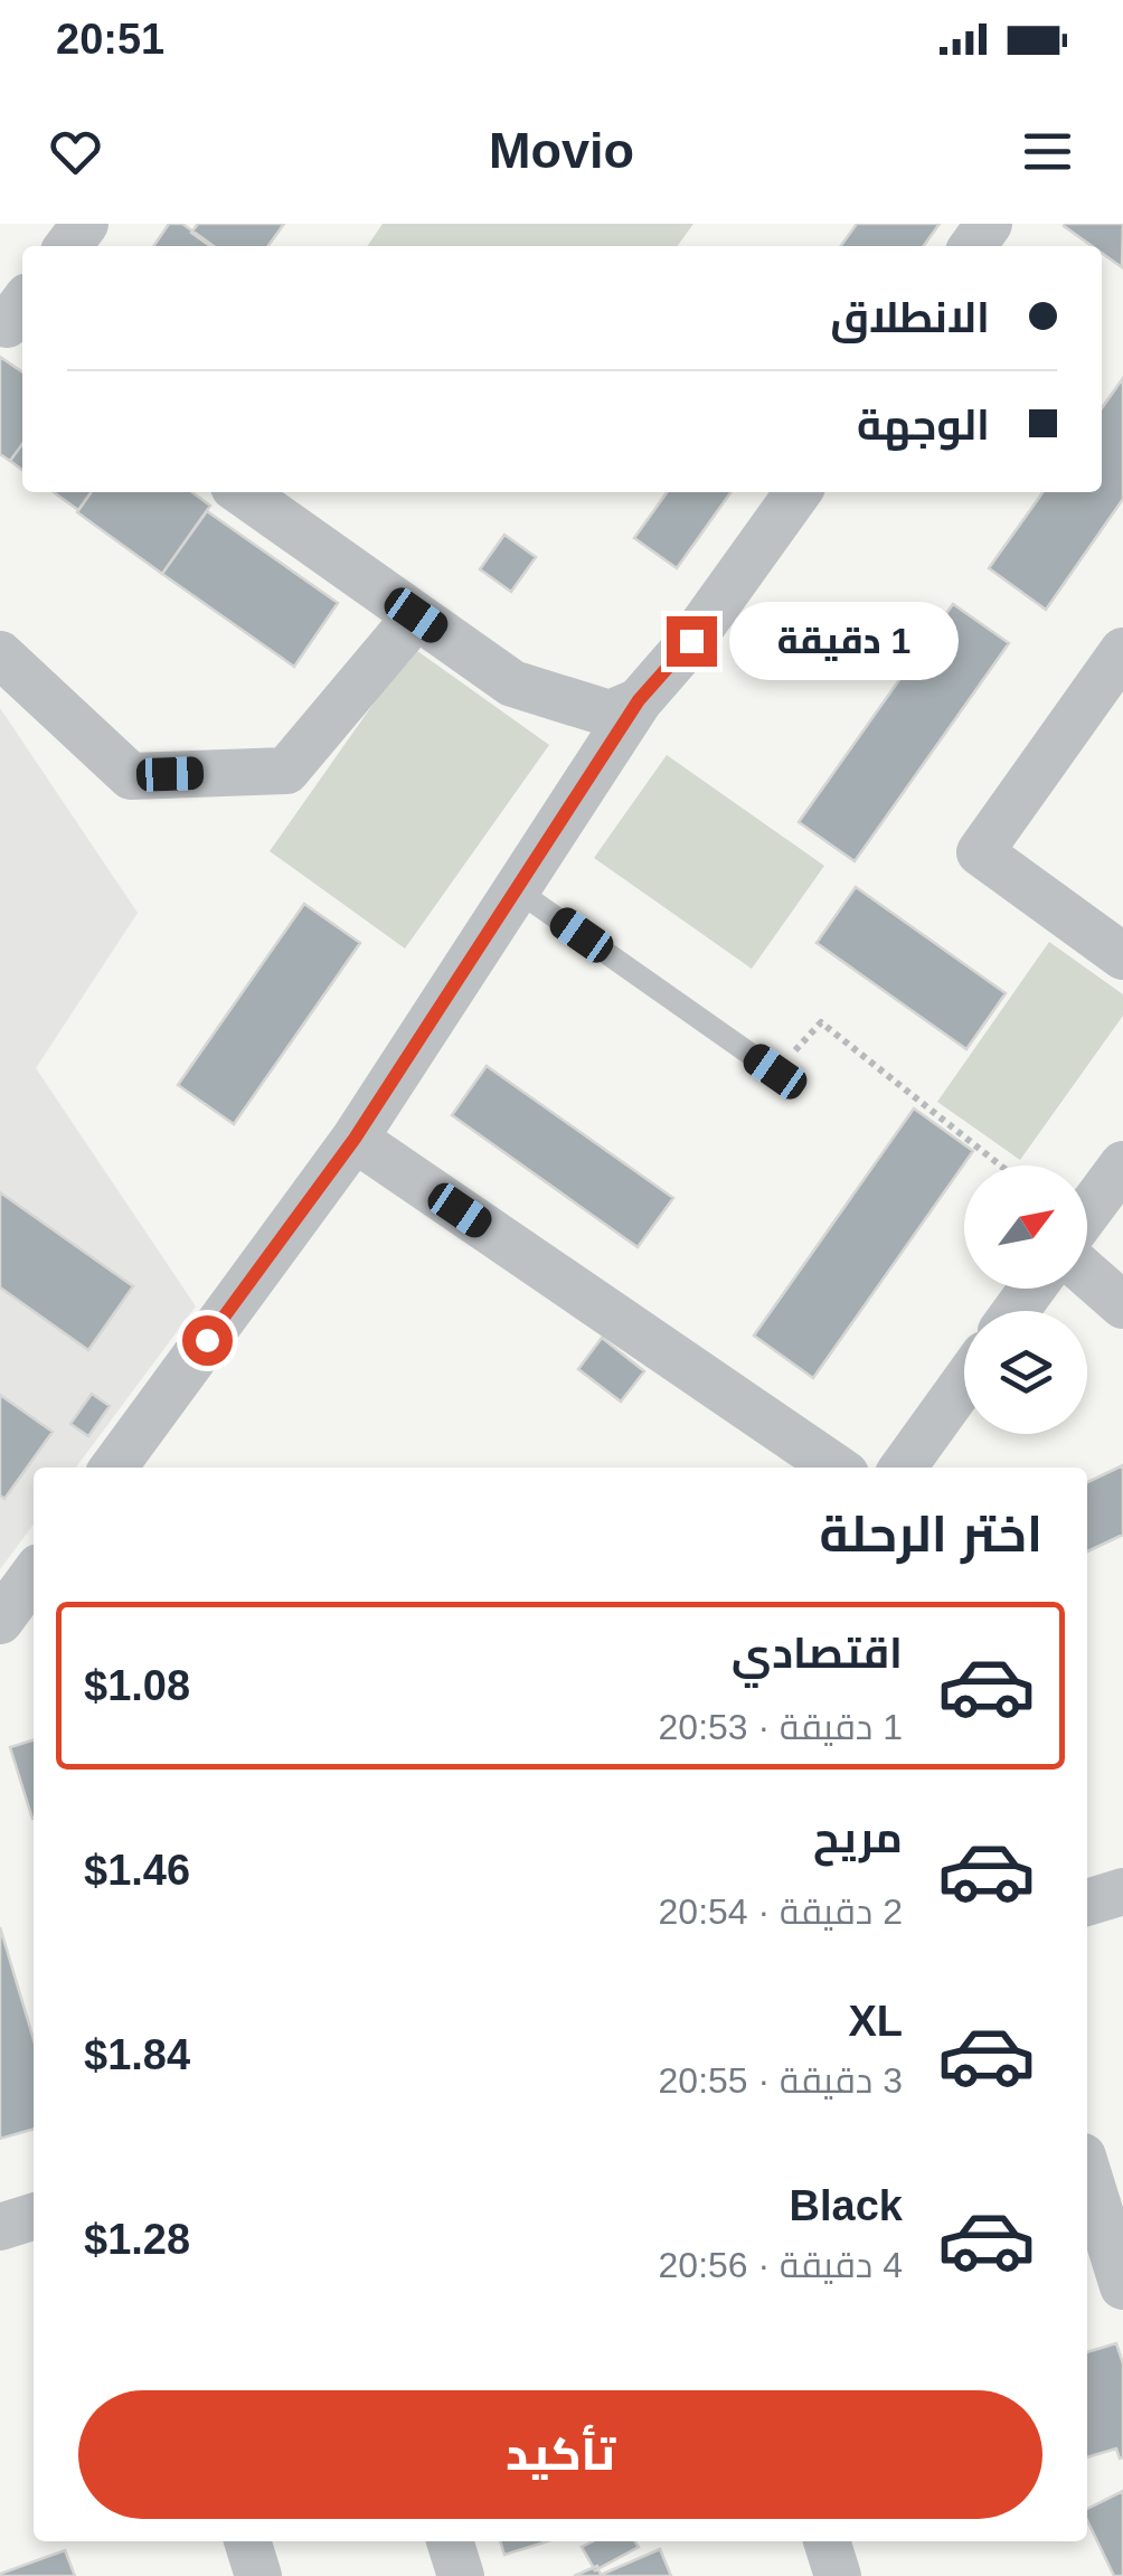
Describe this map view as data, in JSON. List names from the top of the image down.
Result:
{
  "north": "top right",
  "page": {
    "status": "20:51",
    "header": "Movio",
    "banner": ["الانطلاق", "الوجهة"],
    "bubble": "1 دقيقة",
    "heading": "اختر الرحلة",
    "list": [
      {
        "name": "اقتصادي",
        "note": "1 دقيقة · 20:53",
        "value": "$1.08"
      },
      {
        "name": "مريح",
        "note": "2 دقيقة · 20:54",
        "value": "$1.46"
      },
      {
        "name": "XL",
        "note": "3 دقيقة · 20:55",
        "value": "$1.84"
      },
      {
        "name": "Black",
        "note": "4 دقيقة · 20:56",
        "value": "$1.28"
      }
    ],
    "buttons": "تأكيد"
  }
}
